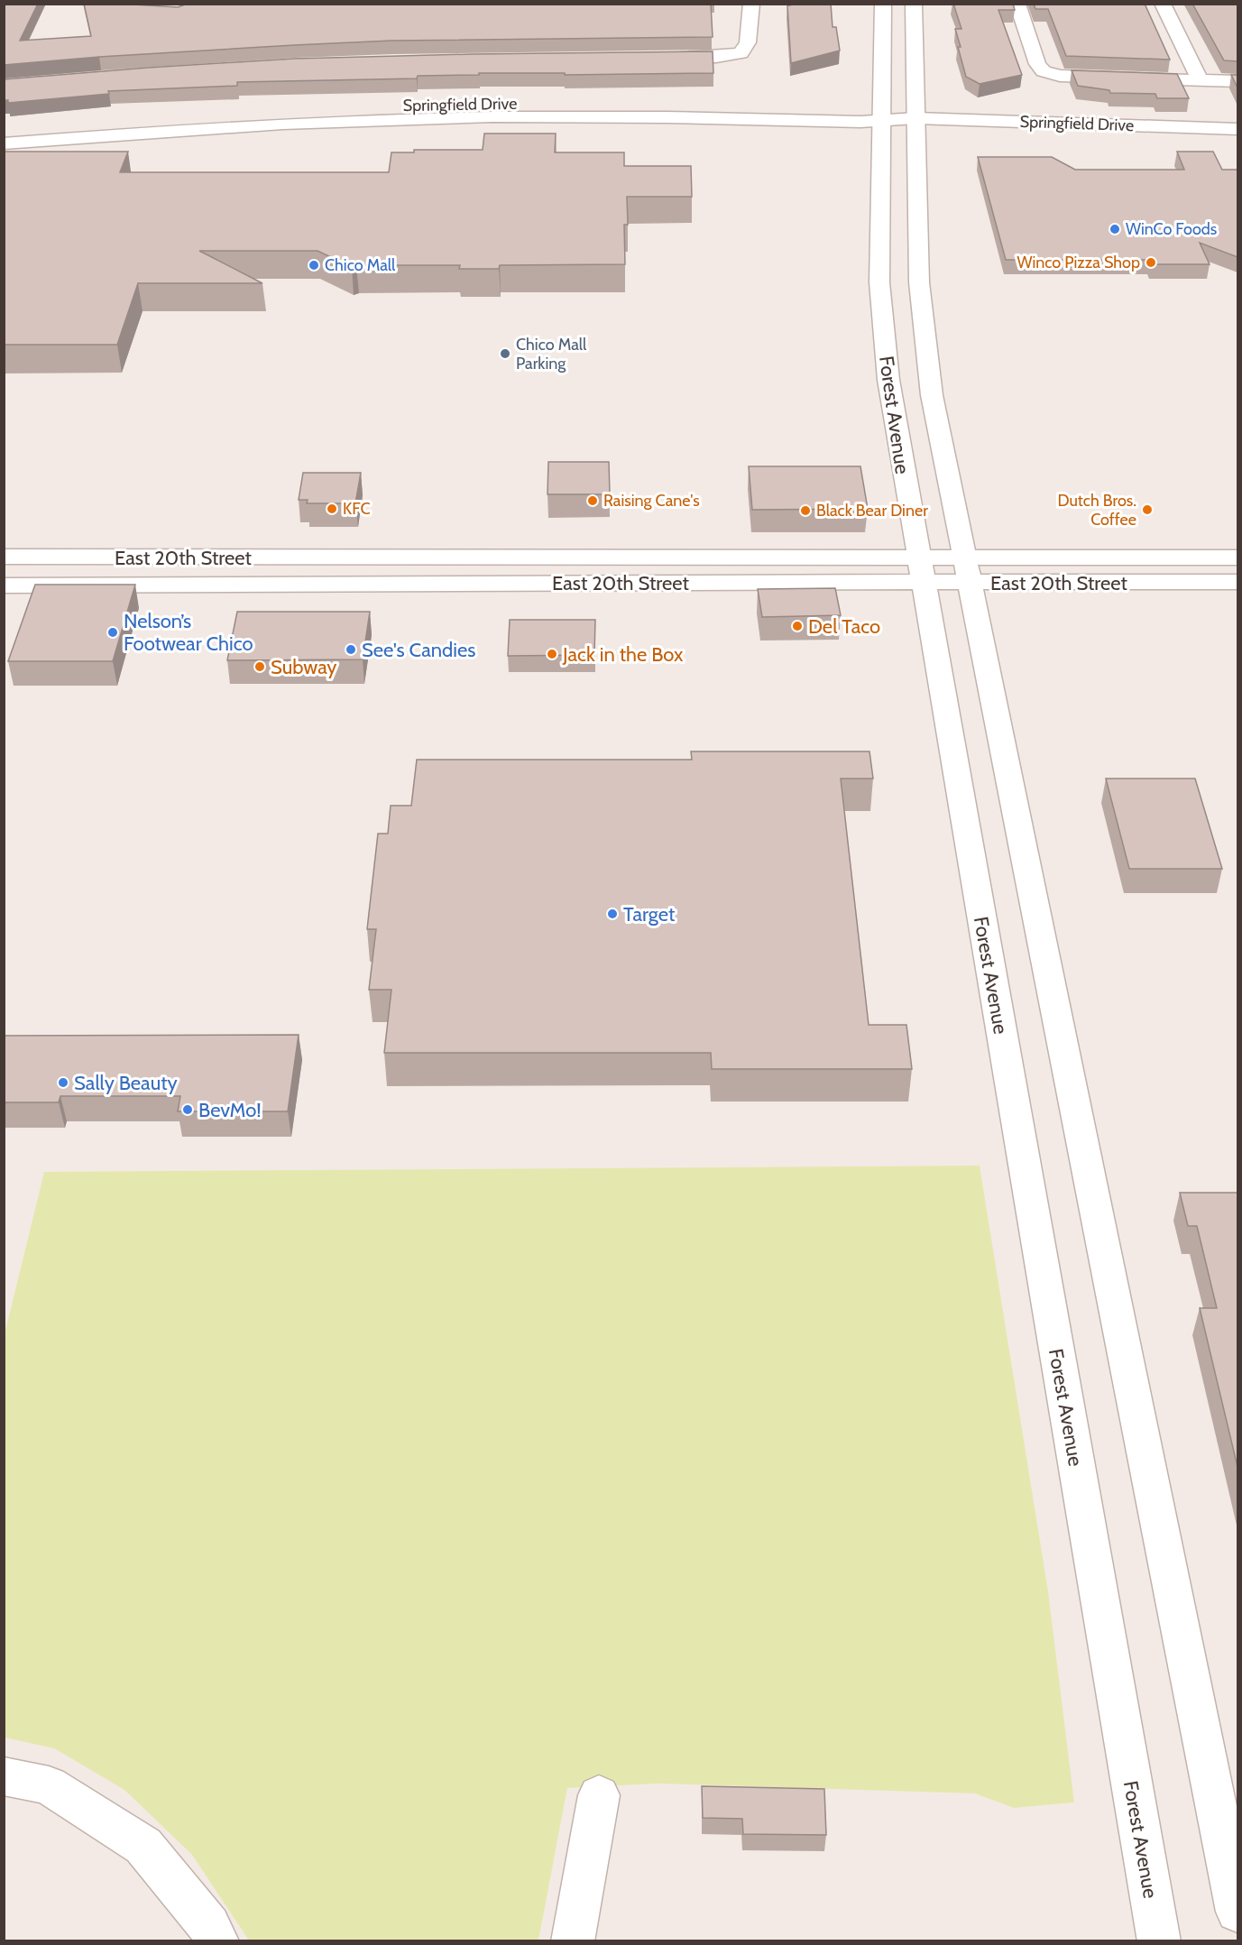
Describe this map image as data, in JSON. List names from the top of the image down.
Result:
{
  "streets": {
    "street": ["Springfield Drive", "Forest Avenue", "East 20th Street"]
  },
  "crossings": [
    ["Springfield Drive", "Forest Avenue"],
    ["Forest Avenue", "East 20th Street"]
  ],
  "places": [
    "WinCo Foods",
    "Winco Pizza Shop",
    "Chico Mall",
    "Chico Mall Parking",
    "Raising Cane's",
    "KFC",
    "Dutch Bros. Coffee",
    "Black Bear Diner",
    "Del Taco",
    "Nelson’s Footwear Chico",
    "See's Candies",
    "Jack in the Box",
    "Subway",
    "Target",
    "Sally Beauty",
    "BevMo!"
  ]
}
